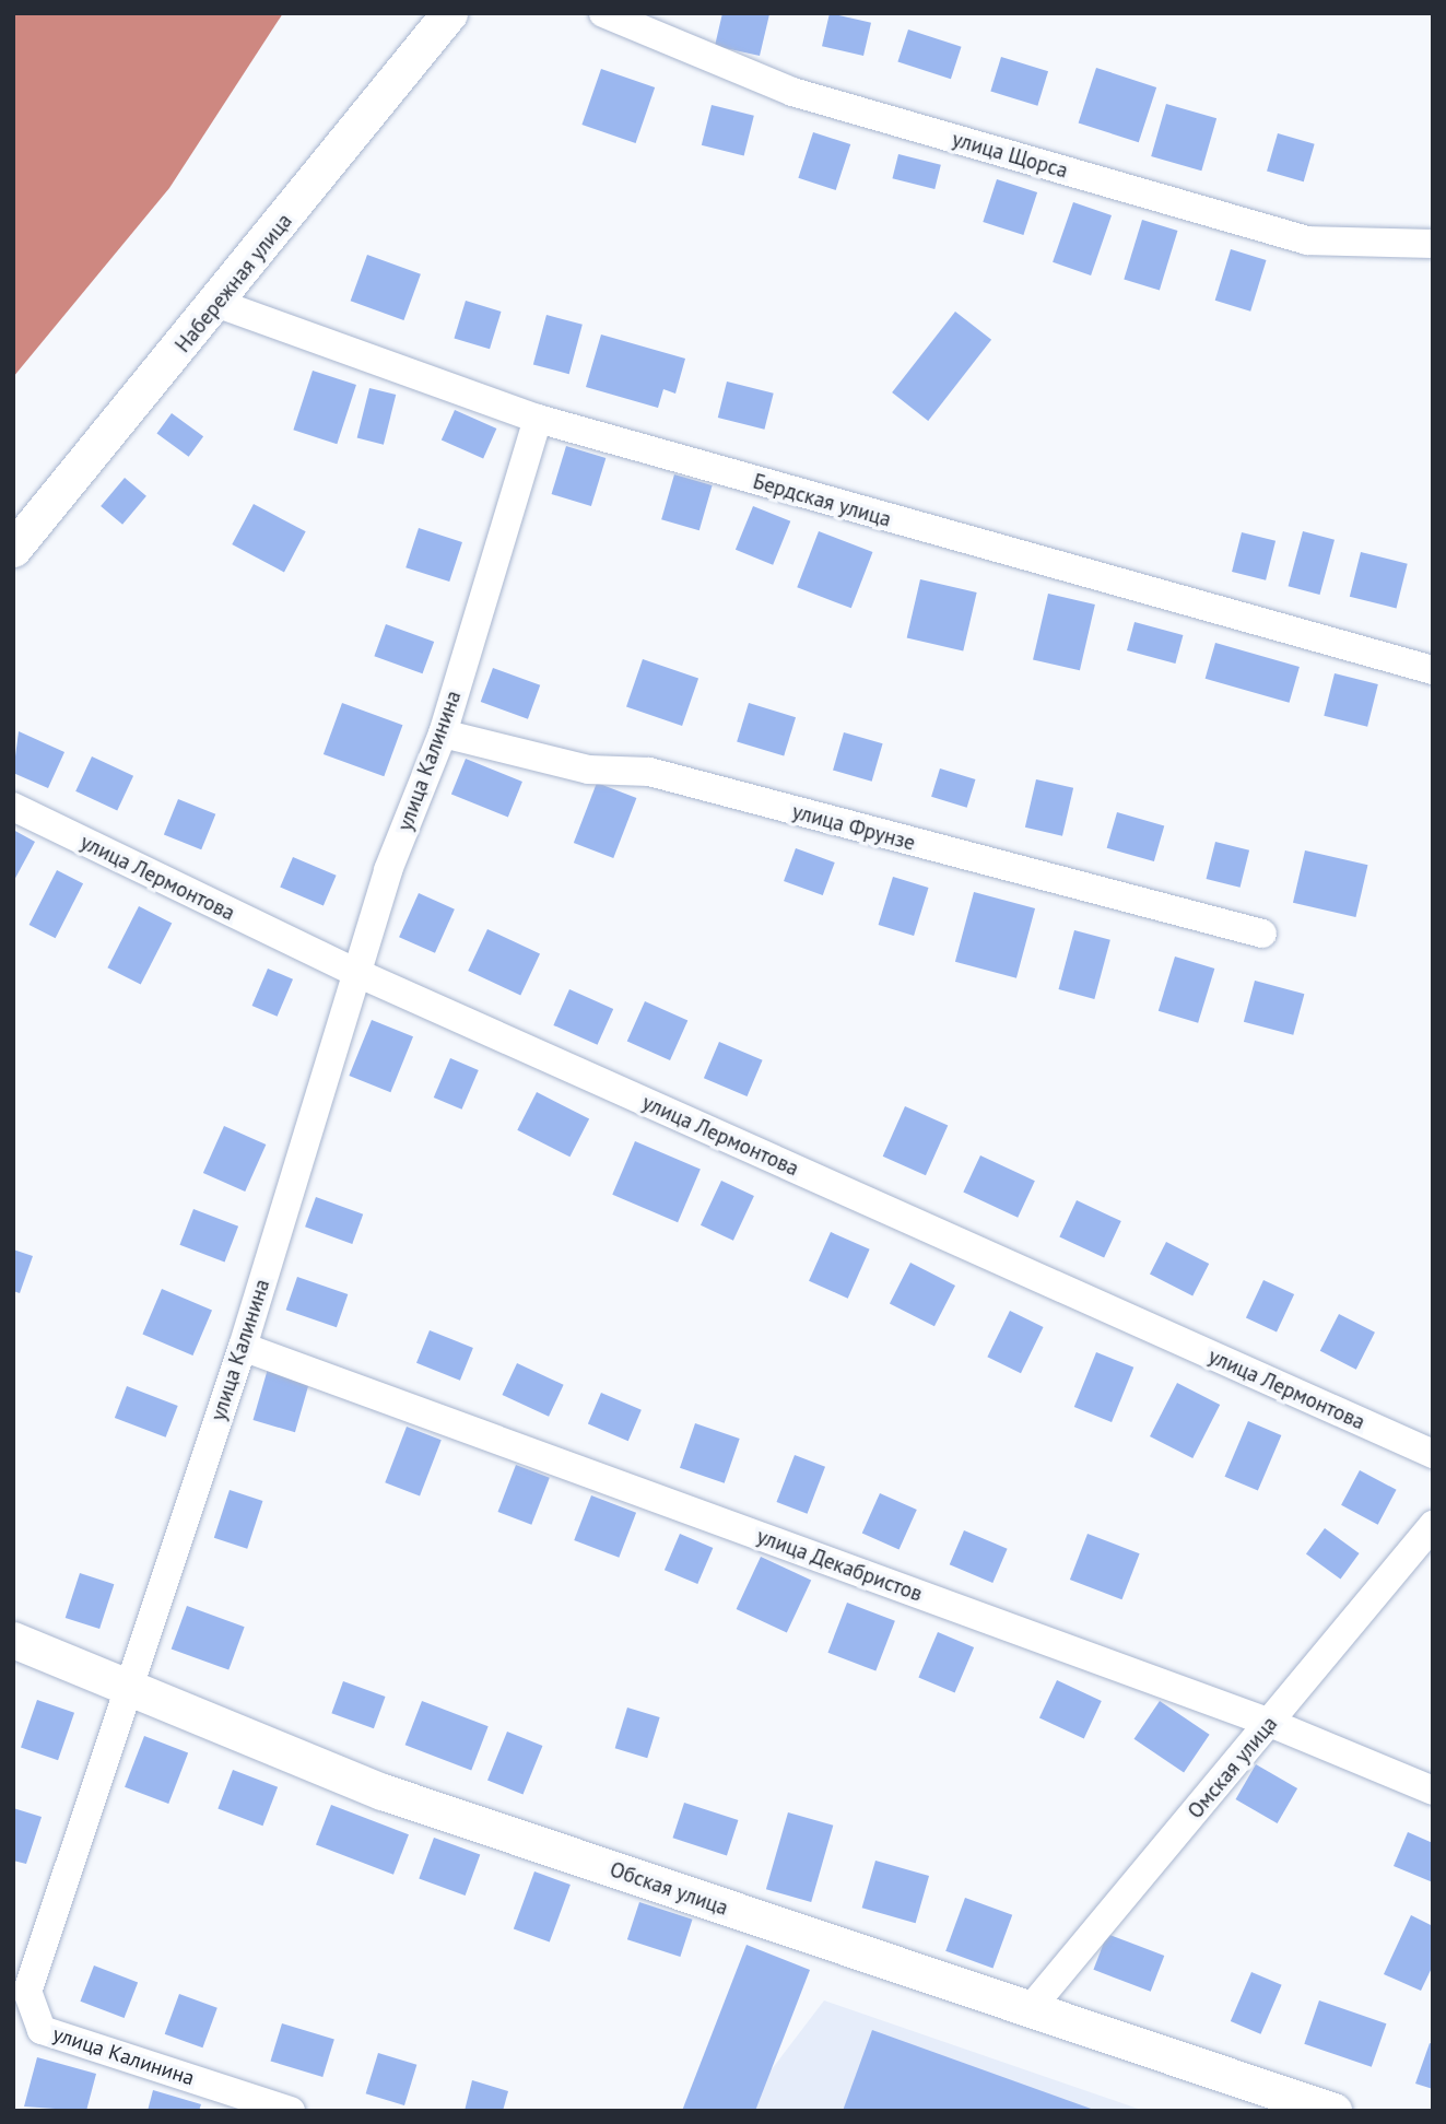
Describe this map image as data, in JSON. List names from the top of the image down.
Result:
{
  "streets": {
    "street": [
      "улица Щорса",
      "Набережная улица",
      "Бердская улица",
      "улица Калинина",
      "улица Фрунзе",
      "улица Лермонтова",
      "улица Декабристов",
      "Омская улица",
      "Обская улица"
    ]
  },
  "crossings": [
    ["Набережная улица", "Бердская улица"],
    ["Бердская улица", "улица Калинина"],
    ["улица Калинина", "улица Фрунзе"],
    ["улица Калинина", "улица Лермонтова"],
    ["улица Калинина", "улица Декабристов"],
    ["улица Калинина", "Обская улица"],
    ["улица Декабристов", "Омская улица"],
    ["Омская улица", "Обская улица"]
  ]
}
